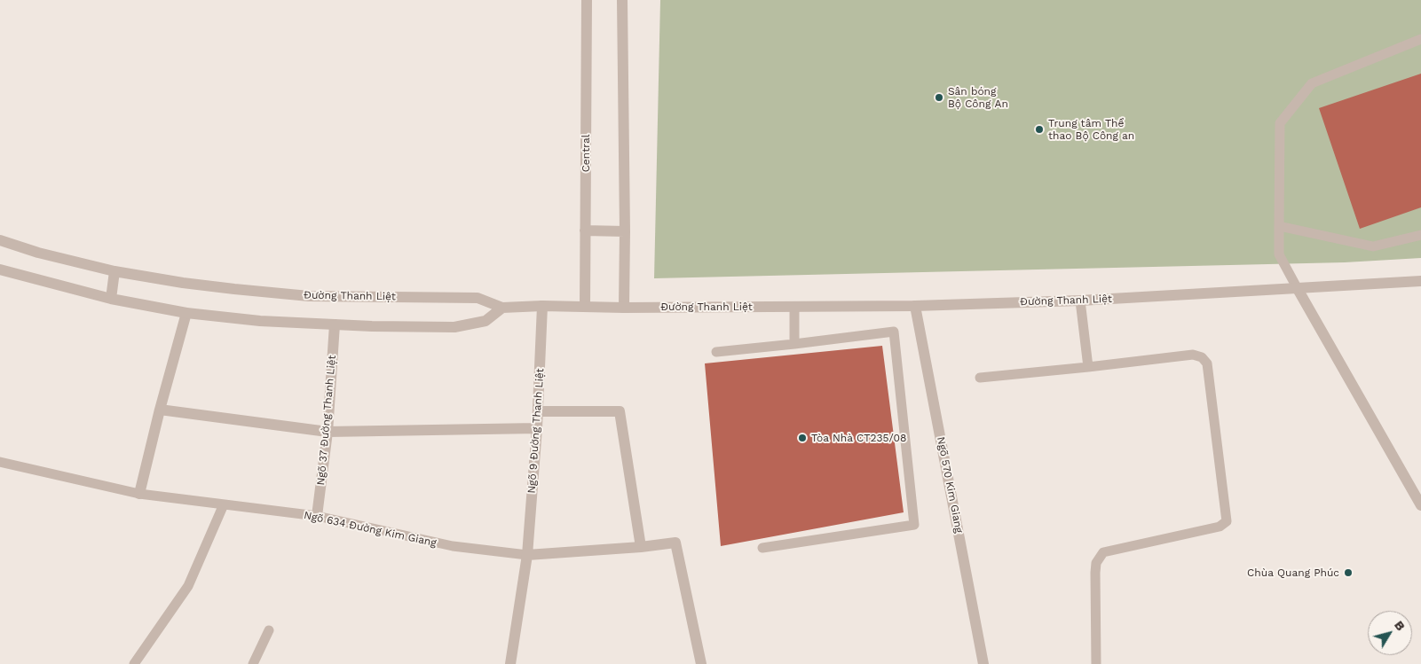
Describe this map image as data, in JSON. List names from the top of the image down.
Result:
{
  "streets": {
    "street": [
      "Central",
      "Đường Thanh Liệt",
      "Ngõ 37 Đường Thanh Liệt",
      "Ngõ 9 Đường Thanh Liệt",
      "Ngõ 570 Kim Giang"
    ],
    "lane": ["Ngõ 634 Đường Kim Giang"]
  },
  "crossings": [
    ["Central", "Đường Thanh Liệt"],
    ["Đường Thanh Liệt", "Ngõ 9 Đường Thanh Liệt"],
    ["Đường Thanh Liệt", "Ngõ 570 Kim Giang"],
    ["Ngõ 37 Đường Thanh Liệt", "Ngõ 634 Đường Kim Giang"],
    ["Ngõ 9 Đường Thanh Liệt", "Ngõ 634 Đường Kim Giang"]
  ],
  "places": [
    "Sân bóng Bộ Công An",
    "Trung tâm Thể thao Bộ Công an",
    "Tòa Nhà CT235/08",
    "Chùa Quang Phúc"
  ],
  "north": "top right"
}
